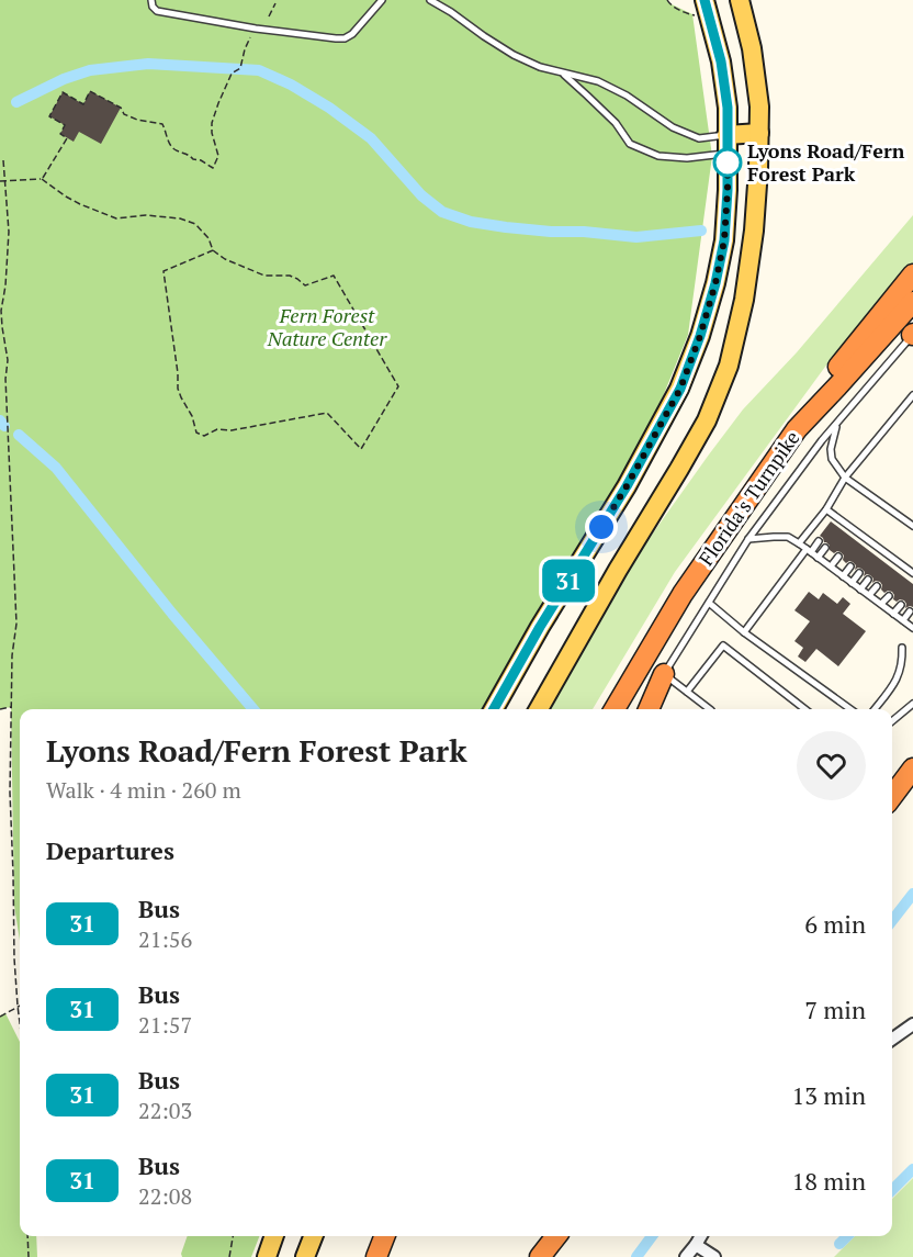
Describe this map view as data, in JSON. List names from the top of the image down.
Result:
{
  "streets": {
    "highway": ["Florida's Turnpike"]
  },
  "parks": ["Fern Forest Nature Center"],
  "places": ["Lyons Road/Fern Forest Park"],
  "lines": ["bus line 31"],
  "page": {
    "on_map": "31",
    "heading": [
      ["Lyons Road/Fern Forest Park", "Walk · 4 min · 260 m"],
      "Departures"
    ],
    "list": [
      {
        "mark": "31",
        "name": "Bus",
        "note": "21:56",
        "value": "6 min"
      },
      {
        "mark": "31",
        "name": "Bus",
        "note": "21:57",
        "value": "7 min"
      },
      {
        "mark": "31",
        "name": "Bus",
        "note": "22:03",
        "value": "13 min"
      },
      {
        "mark": "31",
        "name": "Bus",
        "note": "22:08",
        "value": "18 min"
      }
    ]
  }
}
